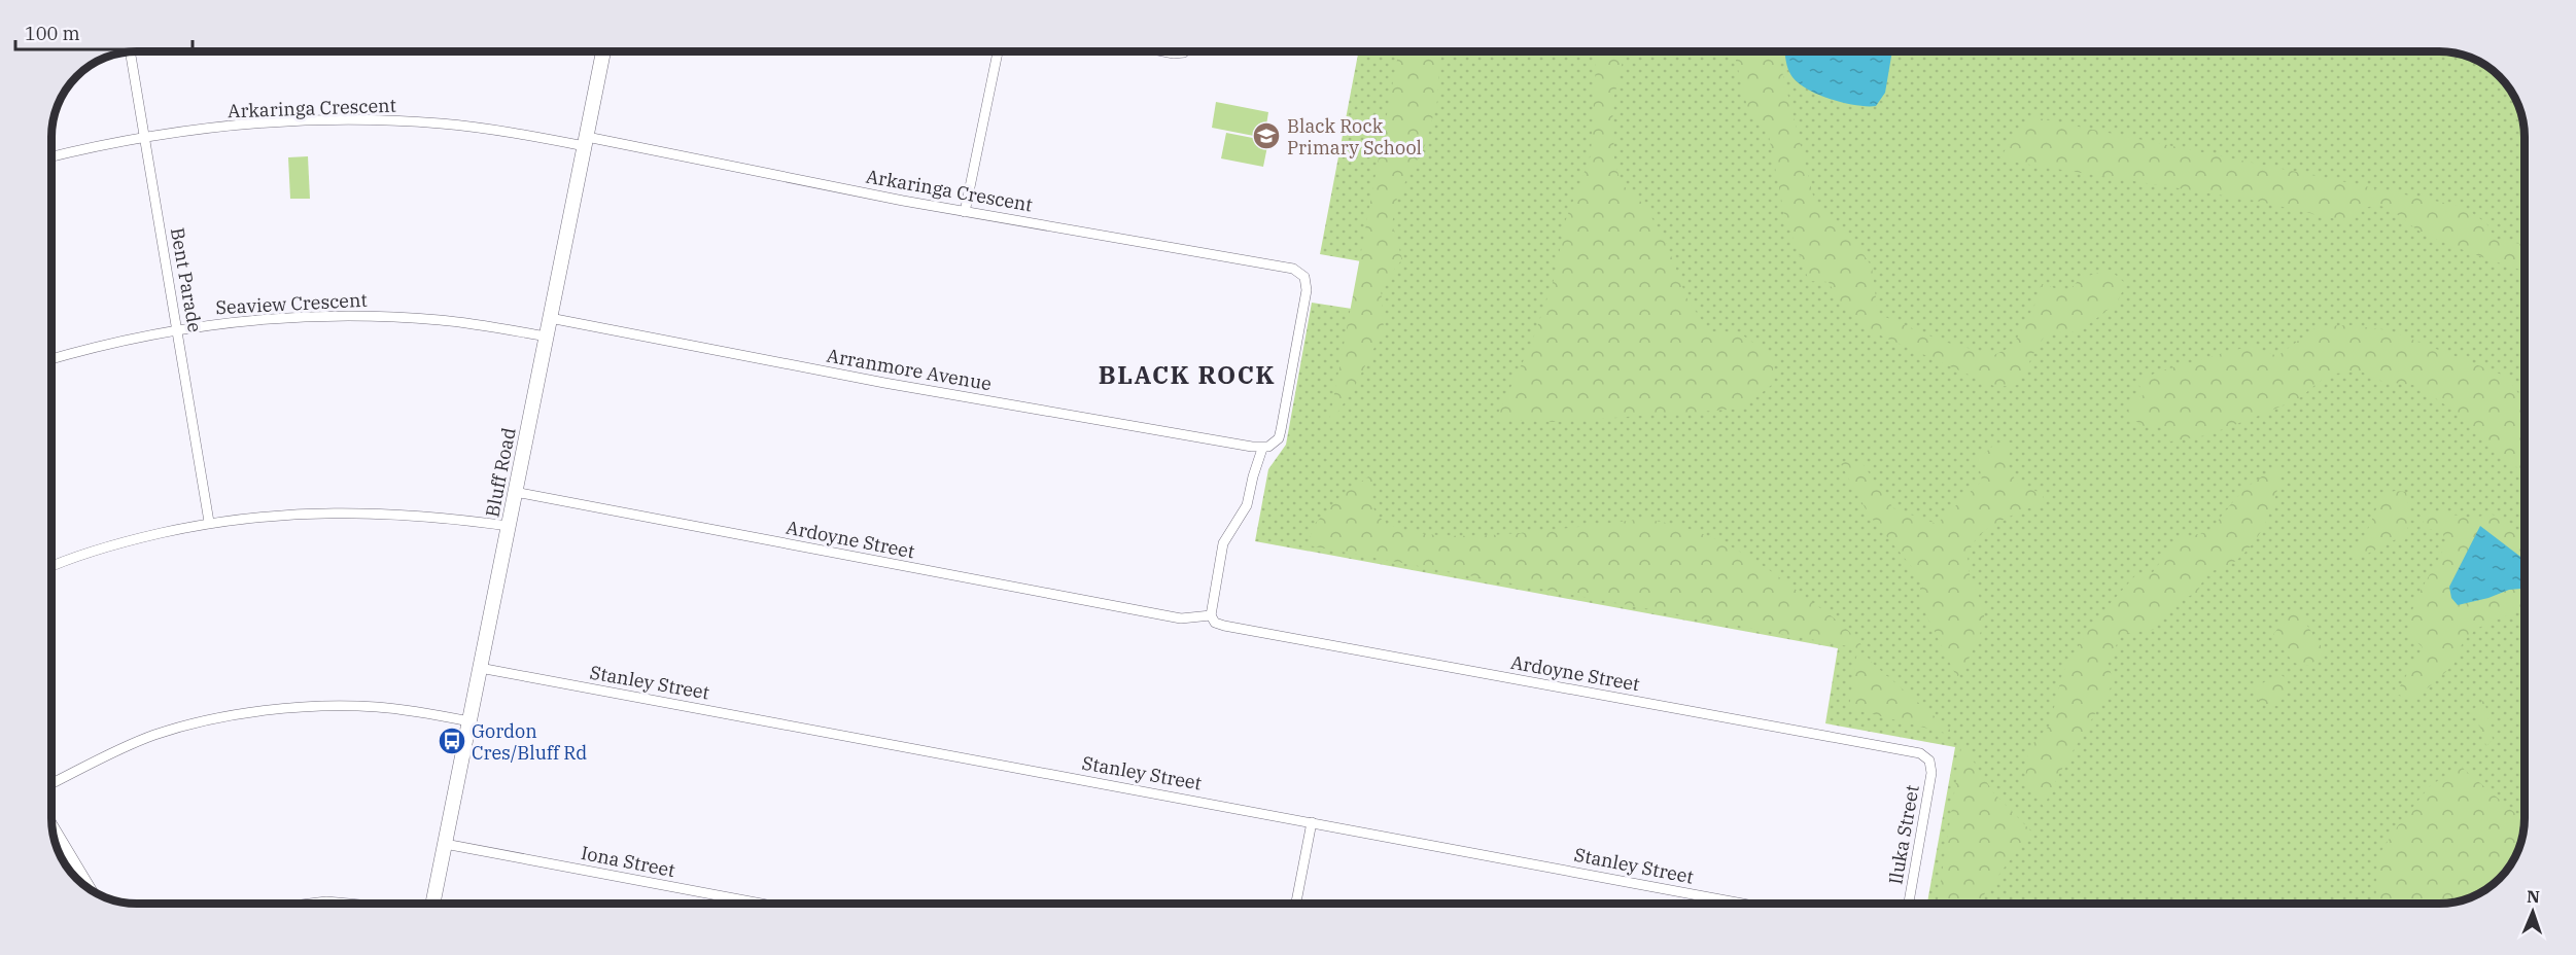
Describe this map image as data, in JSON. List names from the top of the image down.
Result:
{
  "streets": {
    "main road": ["Bluff Road"],
    "street": [
      "Arkaringa Crescent",
      "Bent Parade",
      "Seaview Crescent",
      "Arranmore Avenue",
      "Ardoyne Street",
      "Stanley Street",
      "Iluka Street",
      "Iona Street"
    ]
  },
  "crossings": [
    ["Arkaringa Crescent", "Bent Parade"],
    ["Arkaringa Crescent", "Arranmore Avenue"],
    ["Arkaringa Crescent", "Bluff Road"],
    ["Bent Parade", "Seaview Crescent"],
    ["Seaview Crescent", "Bluff Road"],
    ["Arranmore Avenue", "Bluff Road"],
    ["Bluff Road", "Ardoyne Street"],
    ["Bluff Road", "Stanley Street"],
    ["Bluff Road", "Iona Street"],
    ["Ardoyne Street", "Iluka Street"]
  ],
  "districts": ["BLACK ROCK"],
  "places": {
    "school or university": ["Black Rock Primary School"],
    "bus stop": ["Gordon Cres/Bluff Rd"]
  },
  "scale_bar": "100 m",
  "north": "top"
}
